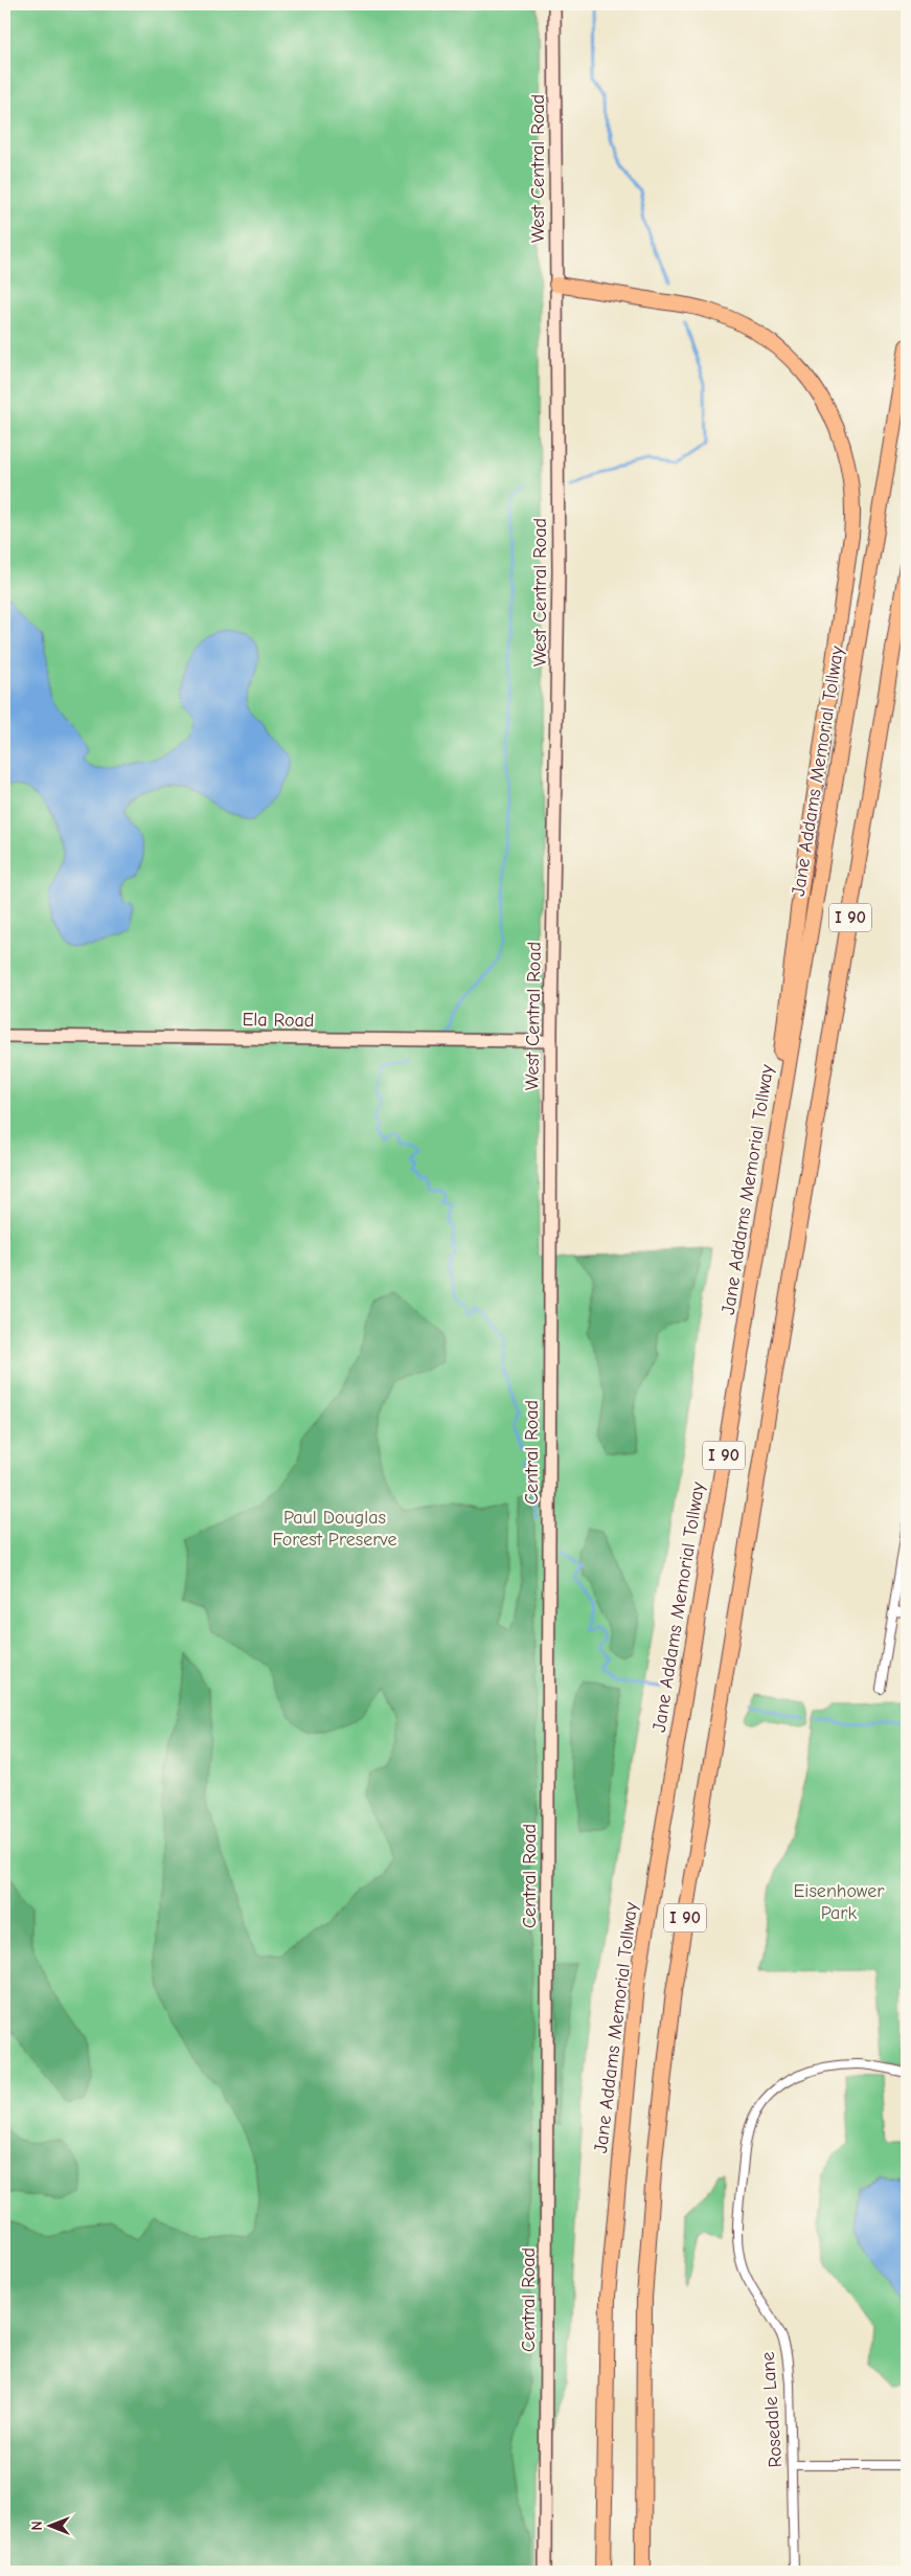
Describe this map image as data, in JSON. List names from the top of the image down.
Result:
{
  "streets": {
    "highway": ["Jane Addams Memorial Tollway", "I 90"],
    "street": [
      "West Central Road",
      "Ela Road",
      "Central Road",
      "Rosedale Lane"
    ]
  },
  "crossings": [
    ["West Central Road", "Ela Road"],
    ["West Central Road", "Central Road"]
  ],
  "parks": ["Paul Douglas Forest Preserve", "Eisenhower Park"],
  "north": "left"
}
